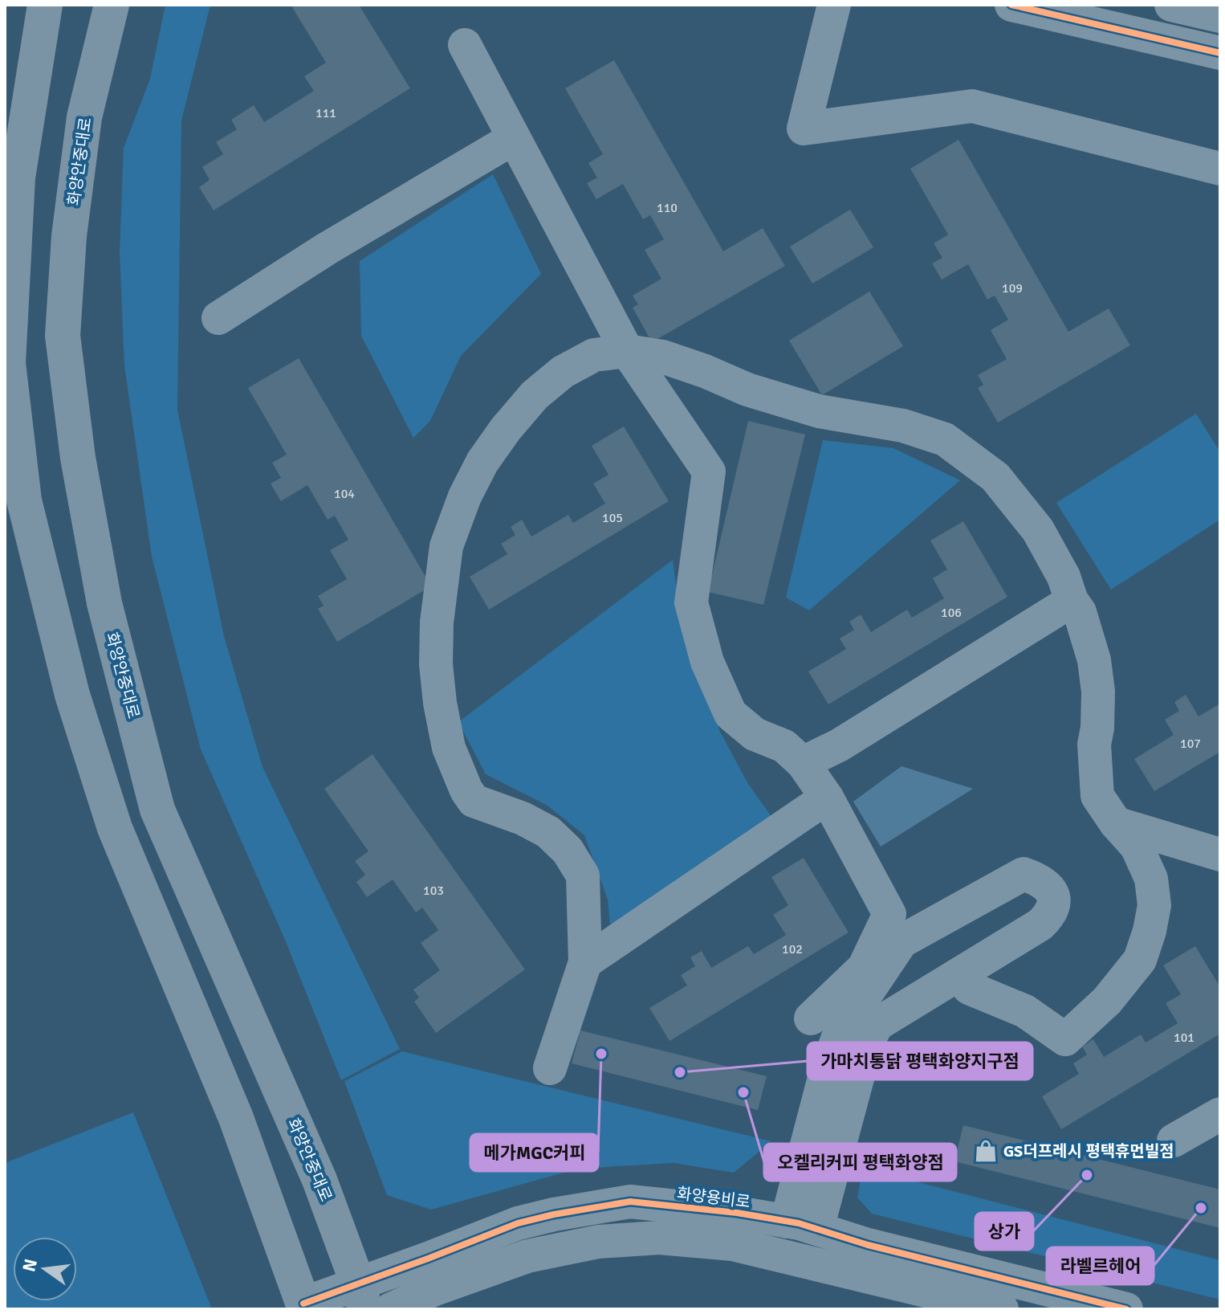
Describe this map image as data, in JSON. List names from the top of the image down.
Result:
{
  "streets": {
    "main road": ["화양안중대로"],
    "street": ["화양용비로"]
  },
  "crossings": [
    ["화양안중대로", "화양용비로"]
  ],
  "places": {
    "other": [
      "메가MGC커피",
      "가마치통닭 평택화양지구점",
      "오켈리커피 평택화양점",
      "상가",
      "라벨르헤어"
    ],
    "shop": ["GS더프레시 평택휴먼빌점"]
  },
  "house_numbers": [
    "111",
    "110",
    "109",
    "104",
    "105",
    "106",
    "107",
    "103",
    "102",
    "101"
  ],
  "north": "left"
}
